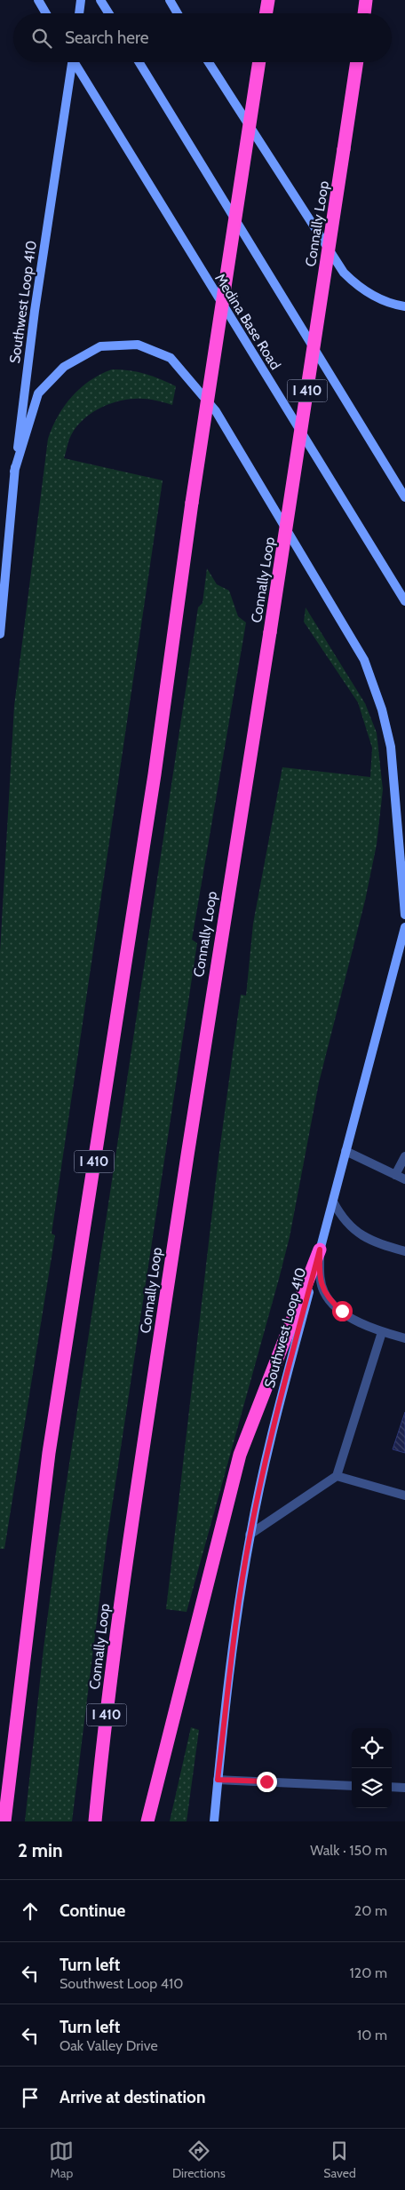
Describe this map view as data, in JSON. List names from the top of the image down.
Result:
{
  "streets": {
    "highway": ["Connally Loop", "I 410"],
    "main road": ["Southwest Loop 410", "Medina Base Road"]
  },
  "page": {
    "search": "Search here",
    "heading": ["2 min", "Walk · 150 m"],
    "list": [
      ["Continue", "20 m"],
      ["Turn left", "Southwest Loop 410", "120 m"],
      ["Turn left", "Oak Valley Drive", "10 m"],
      "Arrive at destination"
    ],
    "nav": ["Map", "Directions", "Saved"]
  }
}
